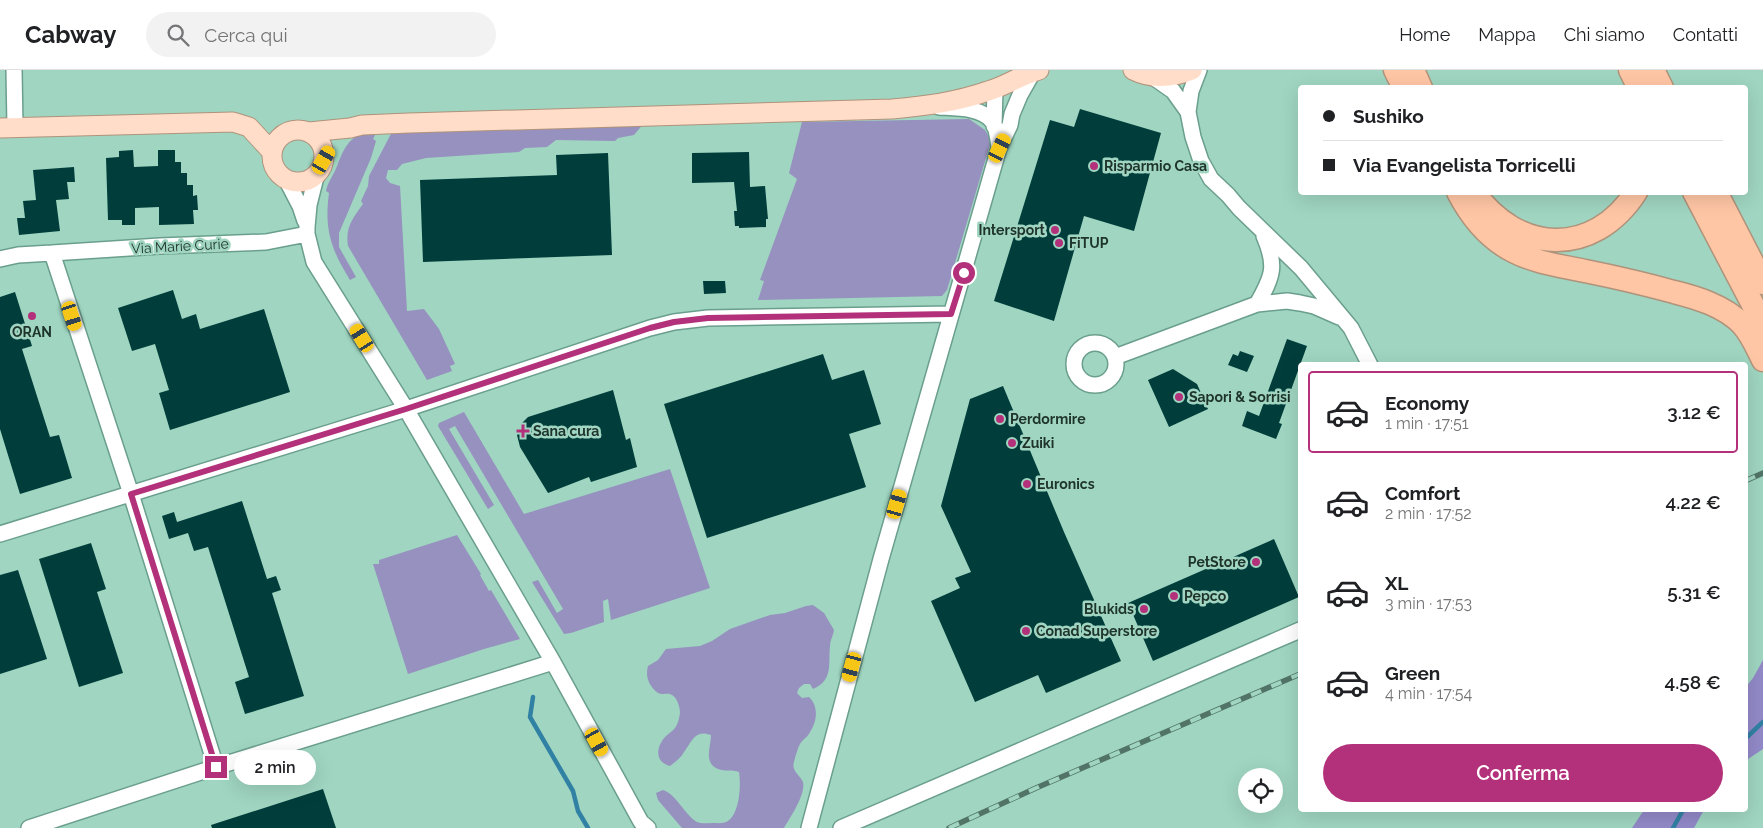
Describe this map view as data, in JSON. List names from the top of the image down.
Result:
{
  "streets": {
    "street": ["Via Marie Curie"]
  },
  "places": {
    "other": [
      "Risparmio Casa",
      "Intersport",
      "FiTUP",
      "ORAN",
      "Sapori & Sorrisi",
      "Perdormire",
      "Zuiki",
      "Euronics",
      "PetStore",
      "Pepco",
      "Blukids",
      "Conad Superstore"
    ],
    "health": ["Sana cura"]
  },
  "page": {
    "header": "Cabway",
    "search": "Cerca qui",
    "nav": [
      "Home",
      "Mappa",
      "Chi siamo",
      "Contatti"
    ],
    "banner": ["Sushiko", "Via Evangelista Torricelli"],
    "list": [
      {
        "name": "Economy",
        "note": "1 min · 17:51",
        "value": "3.12 €"
      },
      {
        "name": "Comfort",
        "note": "2 min · 17:52",
        "value": "4.22 €"
      },
      {
        "name": "XL",
        "note": "3 min · 17:53",
        "value": "5.31 €"
      },
      {
        "name": "Green",
        "note": "4 min · 17:54",
        "value": "4.58 €"
      }
    ],
    "buttons": "Conferma",
    "bubble": "2 min"
  }
}
